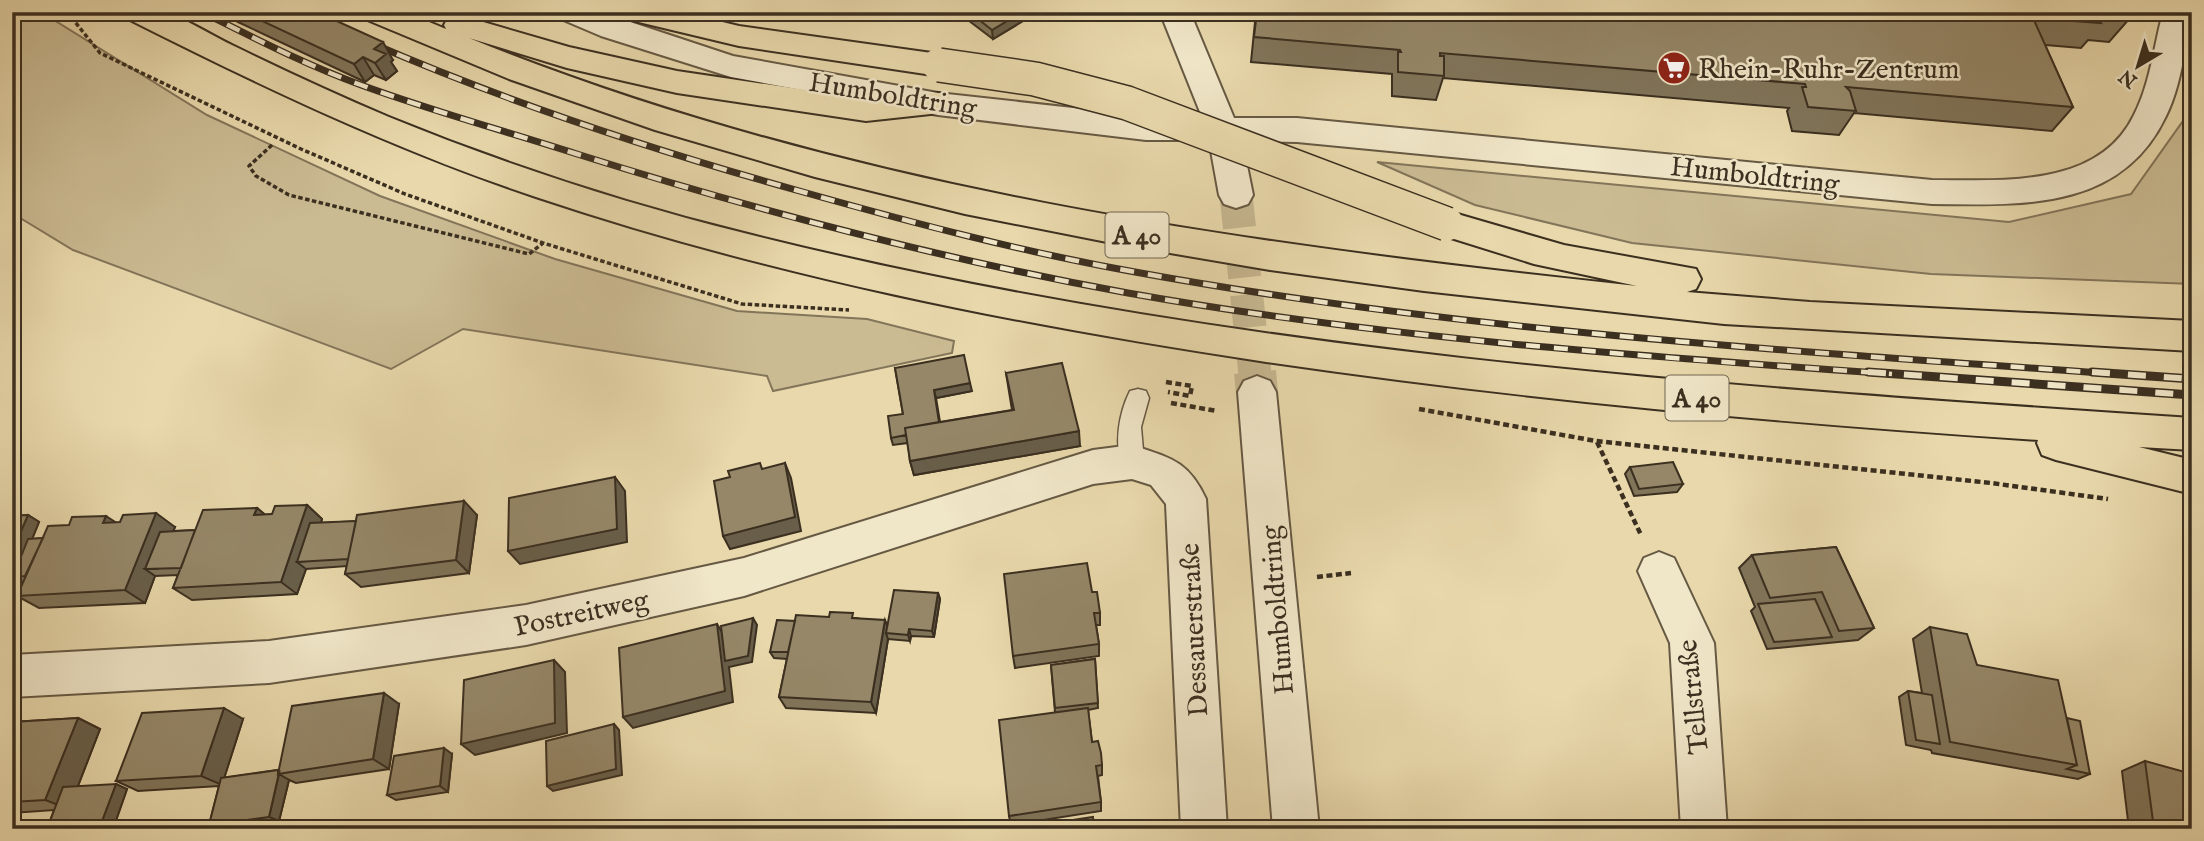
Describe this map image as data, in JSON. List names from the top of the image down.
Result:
{
  "streets": {
    "highway": ["A 40"],
    "street": [
      "Humboldtring",
      "Postreitweg",
      "Dessauerstraße",
      "Tellstraße"
    ]
  },
  "crossings": [
    ["Postreitweg", "Dessauerstraße"]
  ],
  "places": {
    "supermarket": ["Rhein-Ruhr-Zentrum"]
  },
  "north": "bottom left"
}
